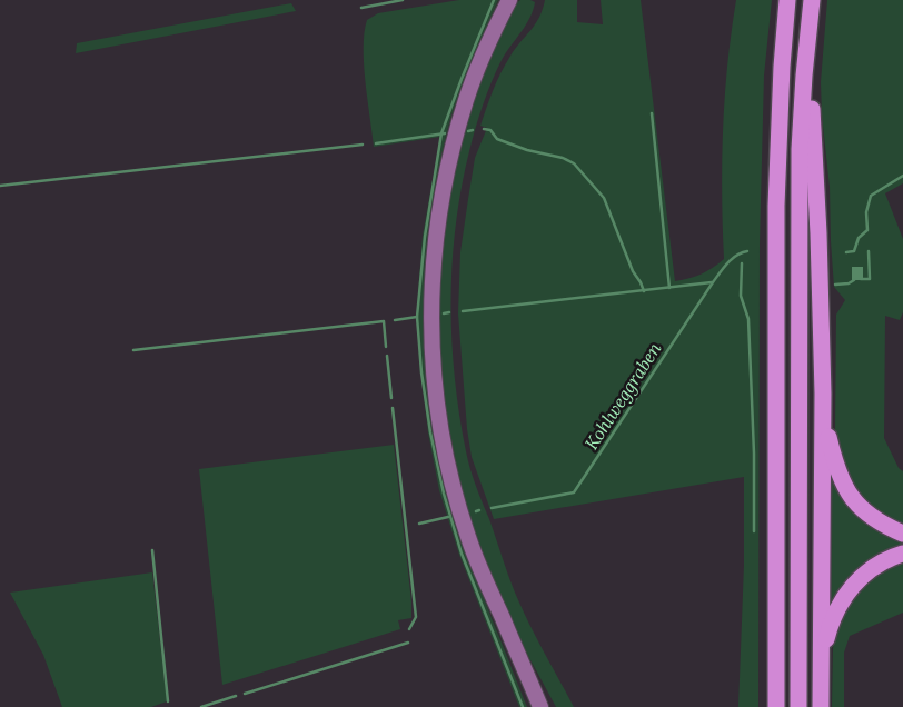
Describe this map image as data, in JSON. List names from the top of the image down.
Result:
{
  "water": ["Kohlweggraben"]
}
